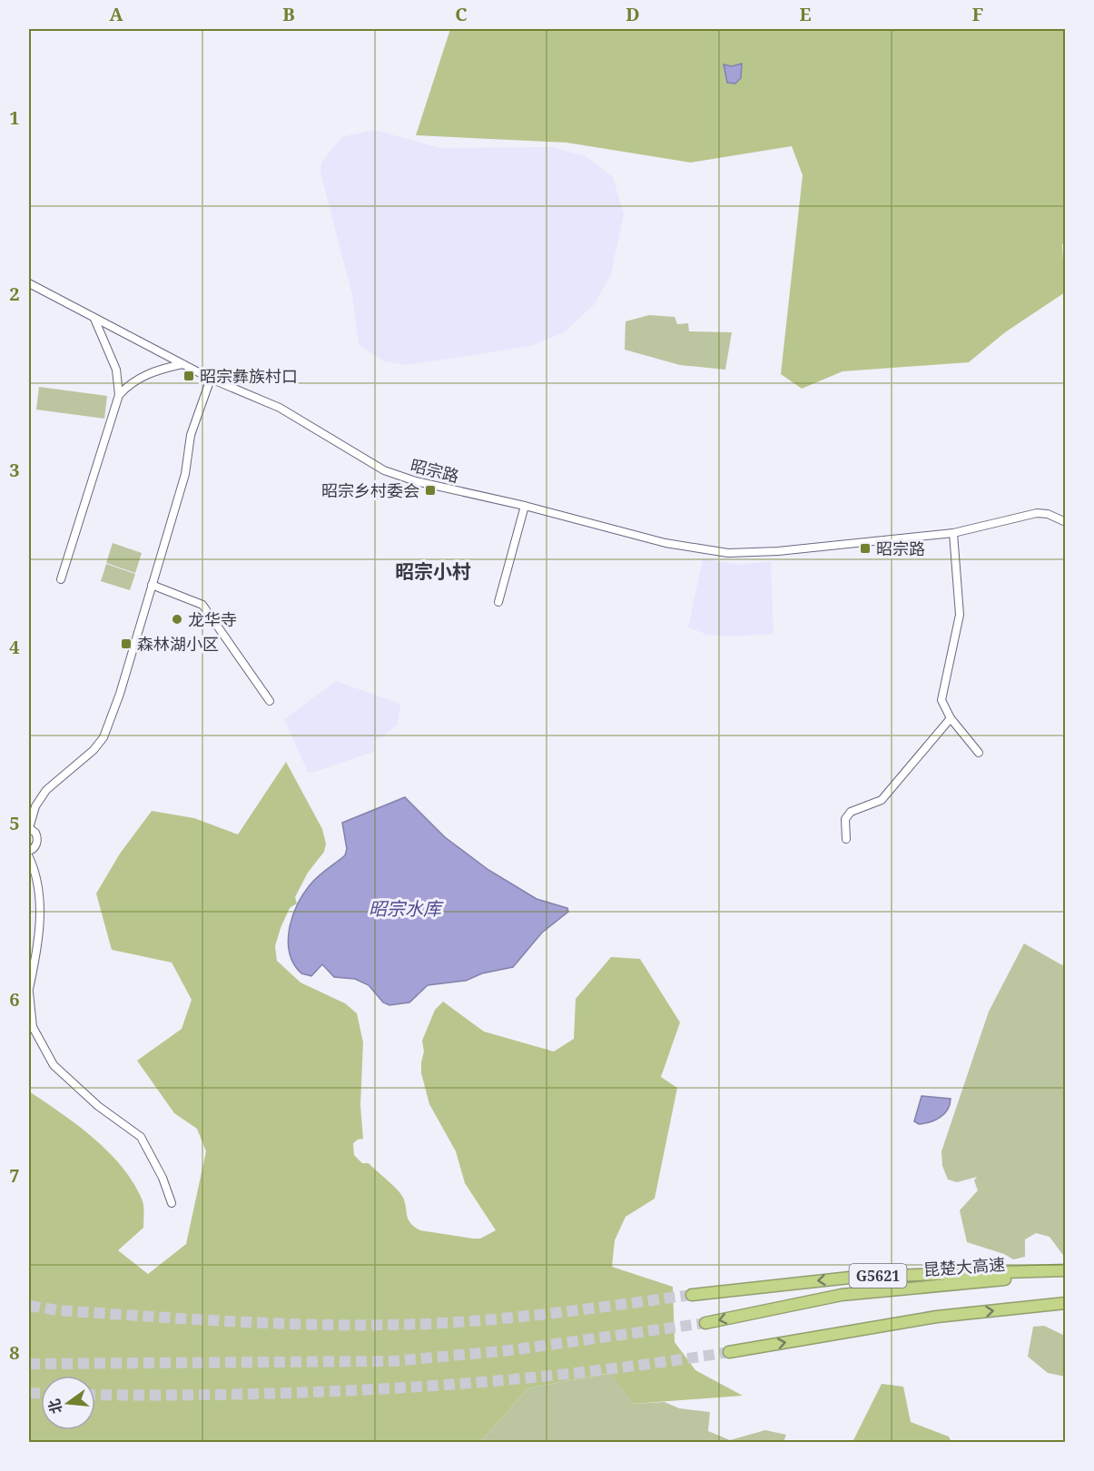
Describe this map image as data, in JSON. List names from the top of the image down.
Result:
{
  "streets": {
    "highway": ["昆楚大高速", "G5621"],
    "street": ["昭宗路"]
  },
  "districts": ["昭宗小村"],
  "water": ["昭宗水库"],
  "places": {
    "transit": [
      "昭宗彝族村口",
      "昭宗乡村委会",
      "昭宗路",
      "森林湖小区"
    ],
    "other": ["龙华寺"]
  },
  "north": "left",
  "grid": {
    "columns": [
      "A",
      "B",
      "C",
      "D",
      "E",
      "F"
    ],
    "rows": [
      "1",
      "2",
      "3",
      "4",
      "5",
      "6",
      "7",
      "8"
    ]
  }
}
